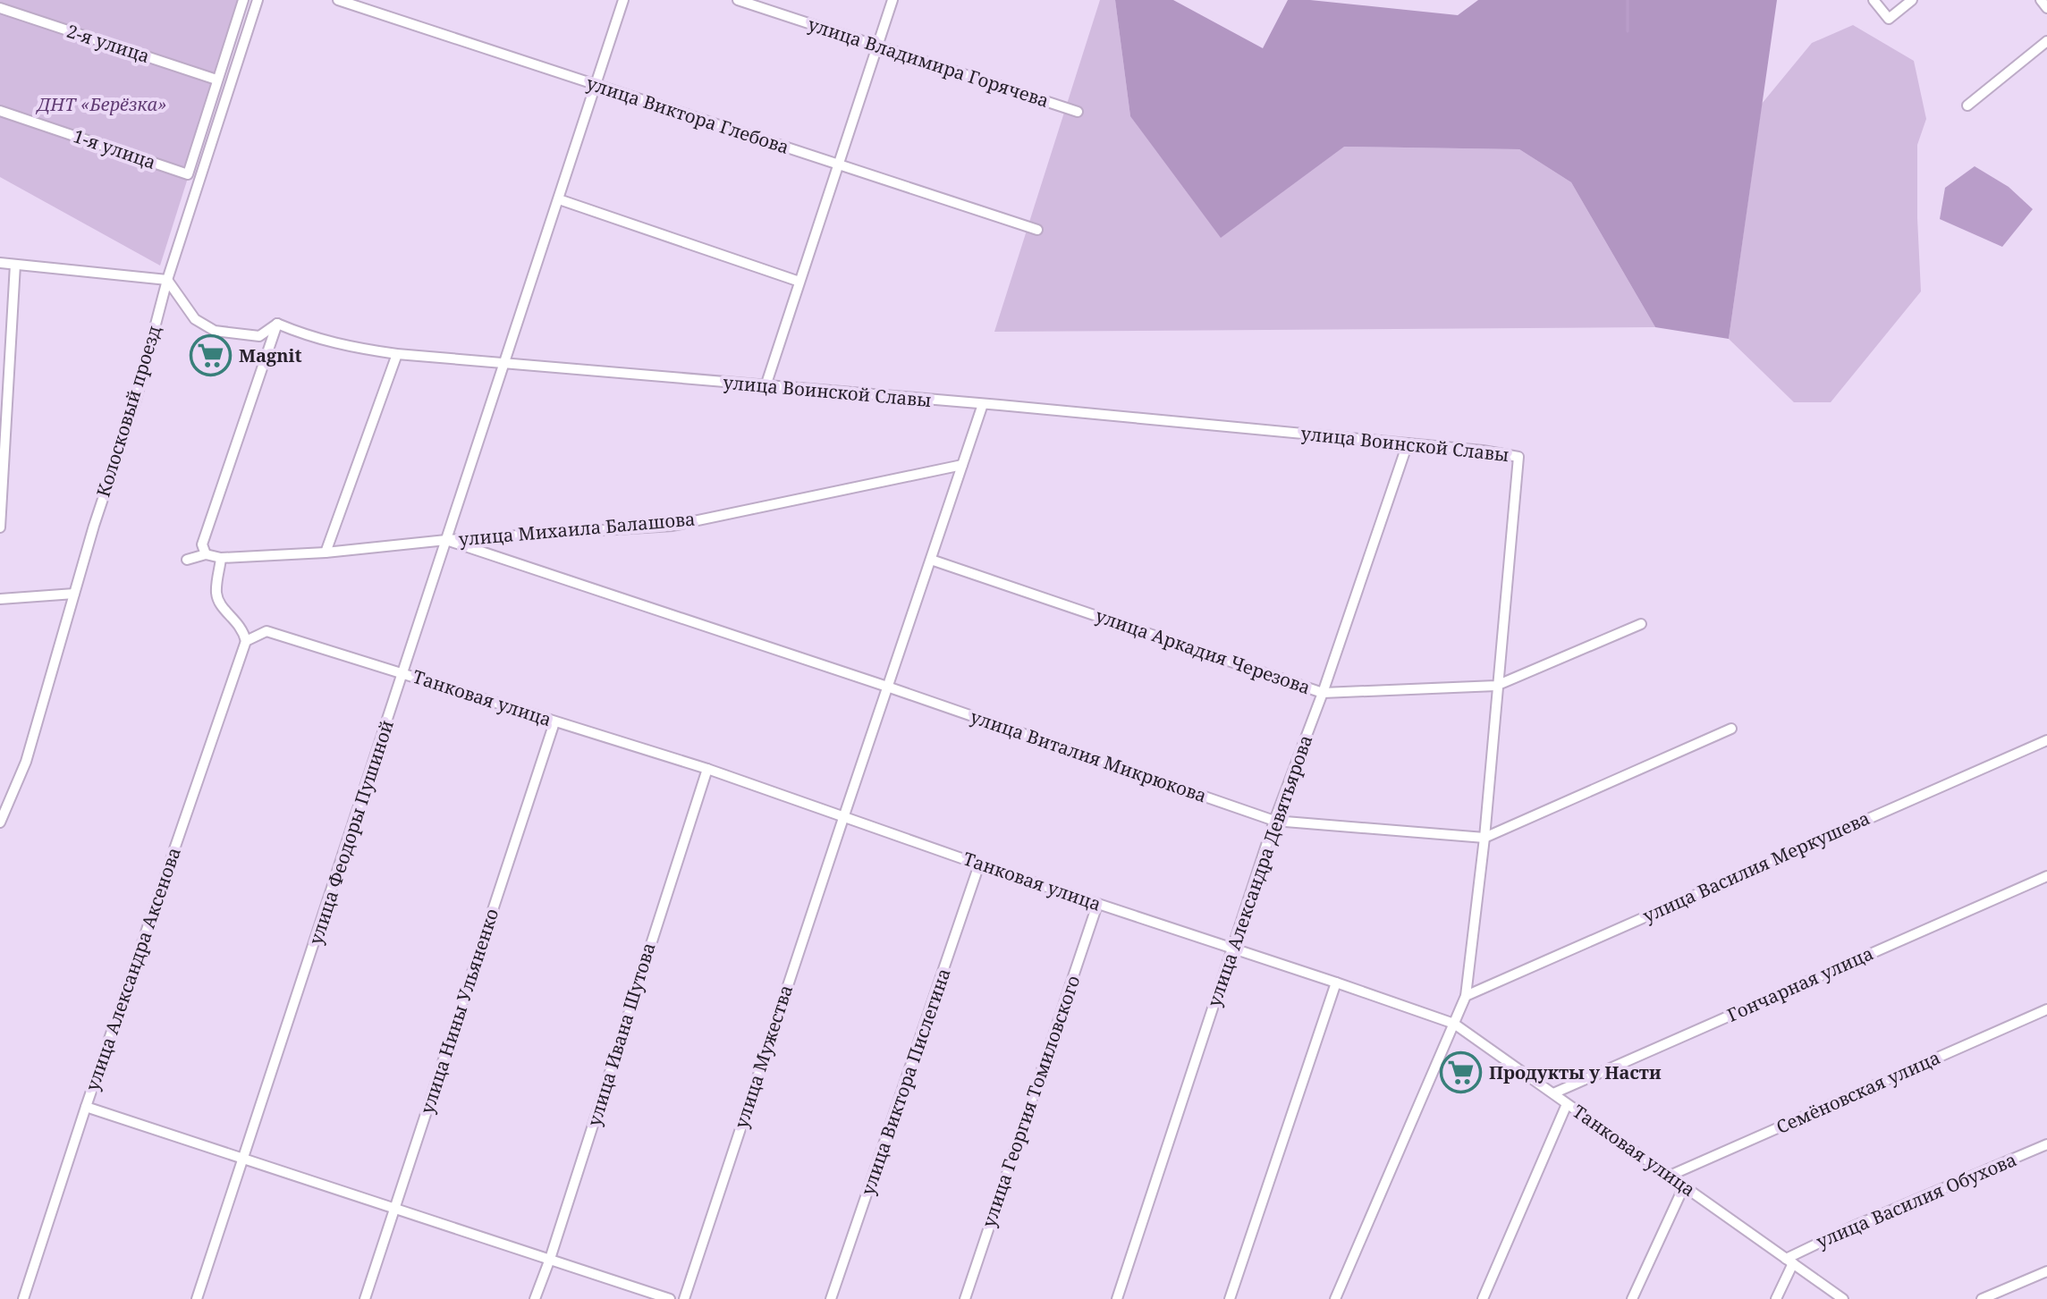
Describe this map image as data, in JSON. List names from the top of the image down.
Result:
{
  "streets": {
    "street": [
      "2-я улица",
      "улица Владимира Горячева",
      "улица Виктора Глебова",
      "1-я улица",
      "улица Воинской Славы",
      "Колосковый проезд",
      "улица Михаила Балашова",
      "улица Аркадия Черезова",
      "Танковая улица",
      "улица Виталия Микрюкова",
      "улица Феодоры Пушиной",
      "улица Василия Меркушева",
      "улица Александра Девятьярова",
      "улица Александра Аксенова",
      "Гончарная улица",
      "улица Нины Ульяненко",
      "улица Ивана Шутова",
      "улица Мужества",
      "улица Виктора Пислегина",
      "Семёновская улица",
      "улица Георгия Томиловского",
      "улица Василия Обухова"
    ]
  },
  "crossings": [
    ["2-я улица", "1-я улица"],
    ["улица Виктора Глебова", "улица Феодоры Пушиной"],
    ["улица Воинской Славы", "улица Аркадия Черезова"],
    ["улица Воинской Славы", "улица Феодоры Пушиной"],
    ["улица Воинской Славы", "улица Александра Девятьярова"],
    ["улица Воинской Славы", "улица Мужества"],
    ["улица Михаила Балашова", "улица Виталия Микрюкова"],
    ["улица Михаила Балашова", "улица Феодоры Пушиной"],
    ["улица Михаила Балашова", "улица Мужества"],
    ["улица Аркадия Черезова", "улица Александра Девятьярова"],
    ["улица Аркадия Черезова", "улица Мужества"],
    ["Танковая улица", "улица Феодоры Пушиной"],
    ["Танковая улица", "улица Александра Девятьярова"],
    ["Танковая улица", "улица Александра Аксенова"],
    ["Танковая улица", "Гончарная улица"],
    ["Танковая улица", "улица Нины Ульяненко"],
    ["Танковая улица", "улица Ивана Шутова"],
    ["Танковая улица", "улица Мужества"],
    ["Танковая улица", "улица Виктора Пислегина"],
    ["Танковая улица", "Семёновская улица"],
    ["Танковая улица", "улица Георгия Томиловского"],
    ["Танковая улица", "улица Василия Обухова"],
    ["улица Виталия Микрюкова", "улица Феодоры Пушиной"],
    ["улица Виталия Микрюкова", "улица Александра Девятьярова"],
    ["улица Виталия Микрюкова", "улица Мужества"]
  ],
  "parks": ["ДНТ «Берёзка»"],
  "places": {
    "supermarket": ["Magnit", "Продукты у Насти"]
  }
}
